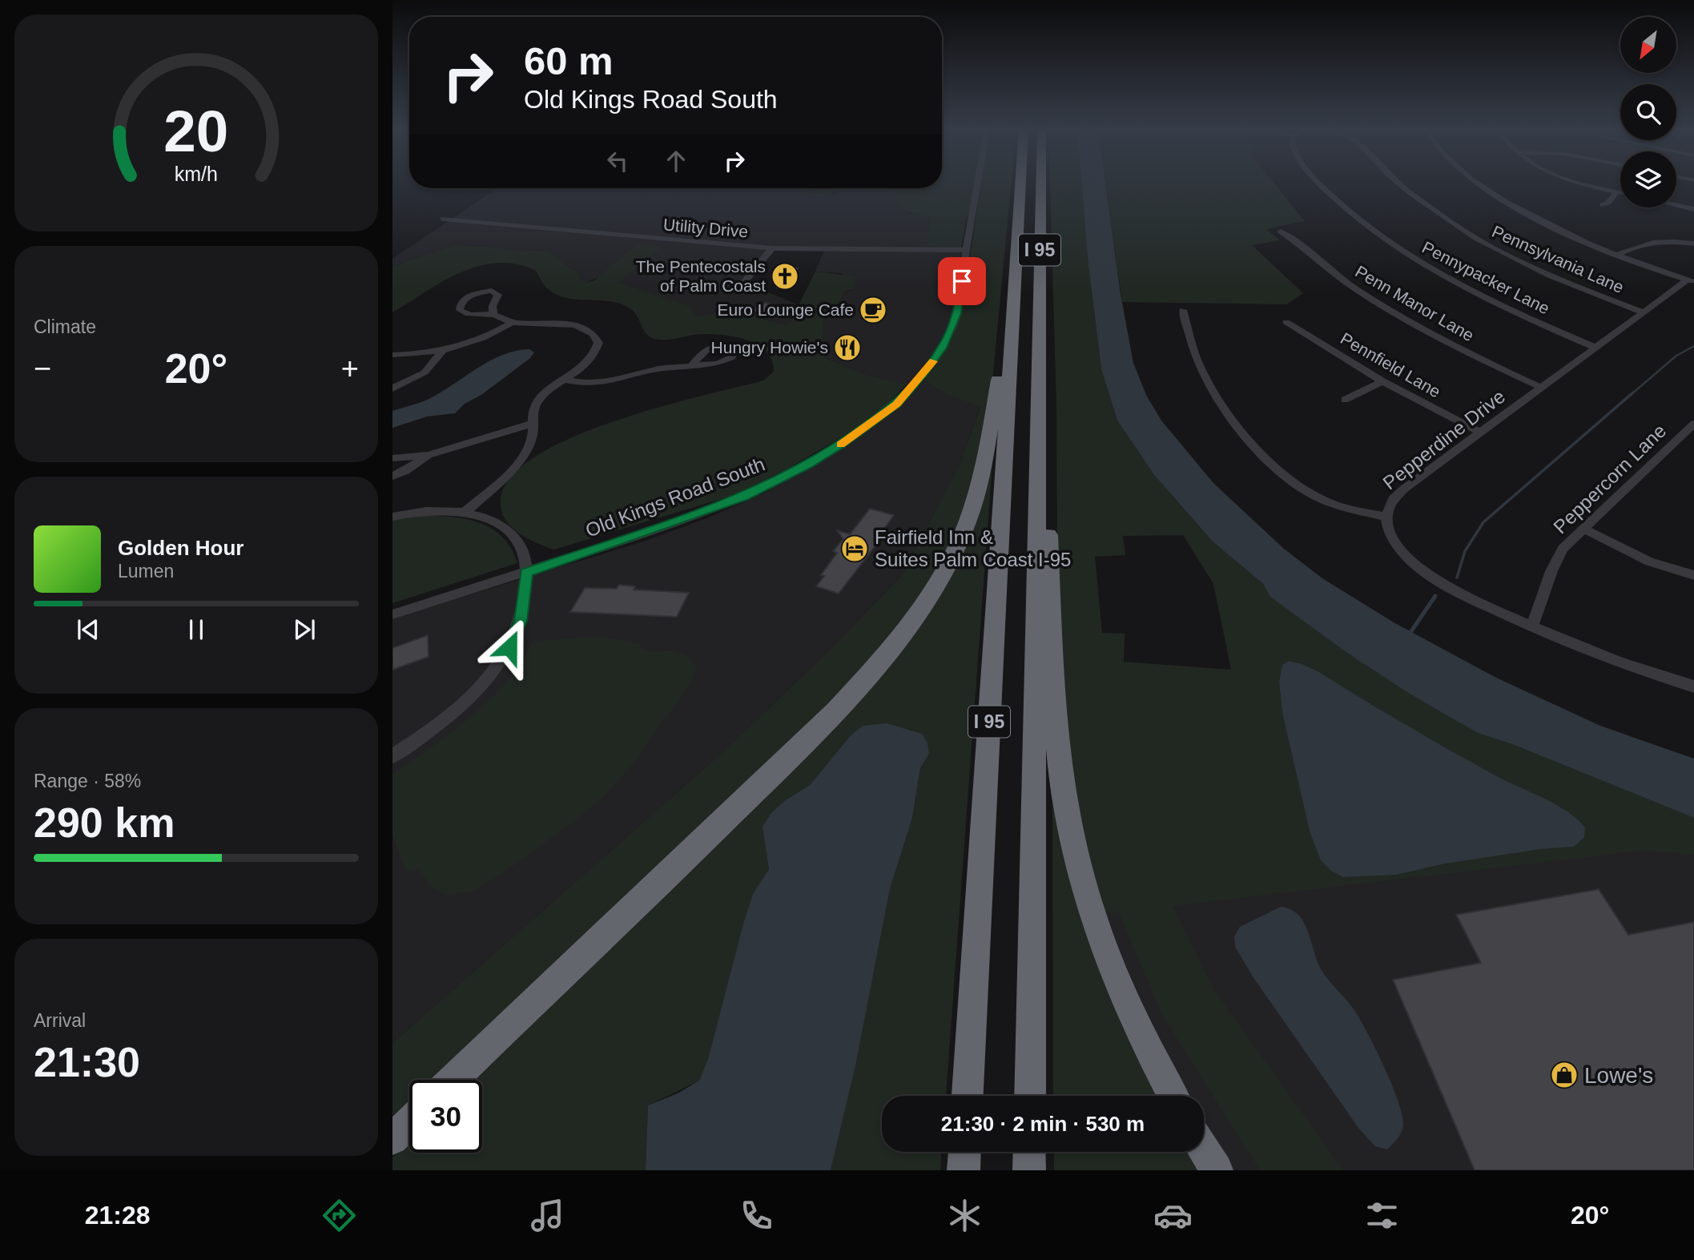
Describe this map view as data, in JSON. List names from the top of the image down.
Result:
{
  "streets": {
    "highway": ["I 95"],
    "street": [
      "Utility Drive",
      "Pennsylvania Lane",
      "Pennypacker Lane",
      "Penn Manor Lane",
      "Pennfield Lane",
      "Pepperdine Drive",
      "Peppercorn Lane",
      "Old Kings Road South"
    ]
  },
  "crossings": [
    ["Utility Drive", "Old Kings Road South"],
    ["Pennsylvania Lane", "Pepperdine Drive"],
    ["Pennypacker Lane", "Pepperdine Drive"],
    ["Penn Manor Lane", "Pepperdine Drive"],
    ["Pennfield Lane", "Pepperdine Drive"],
    ["Pepperdine Drive", "Peppercorn Lane"]
  ],
  "places": {
    "church": ["The Pentecostals of Palm Coast"],
    "cafe": ["Euro Lounge Cafe"],
    "restaurant": ["Hungry Howie's"],
    "hotel": ["Fairfield Inn & Suites Palm Coast I-95"],
    "shop": ["Lowe's"]
  },
  "north": "bottom left",
  "page": {
    "turn": ["60 m", "Old Kings Road South"],
    "tile": [
      "Climate",
      ["Range · 58%", "290 km"],
      ["Arrival", "21:30"]
    ],
    "heat": ["−", "20°", "+"],
    "song": ["Golden Hour", "Lumen"],
    "limit": "30",
    "trip": "21:30 · 2 min · 530 m",
    "tabs": ["21:28", "20°"],
    "gauge": ["20", "km/h"]
  }
}
